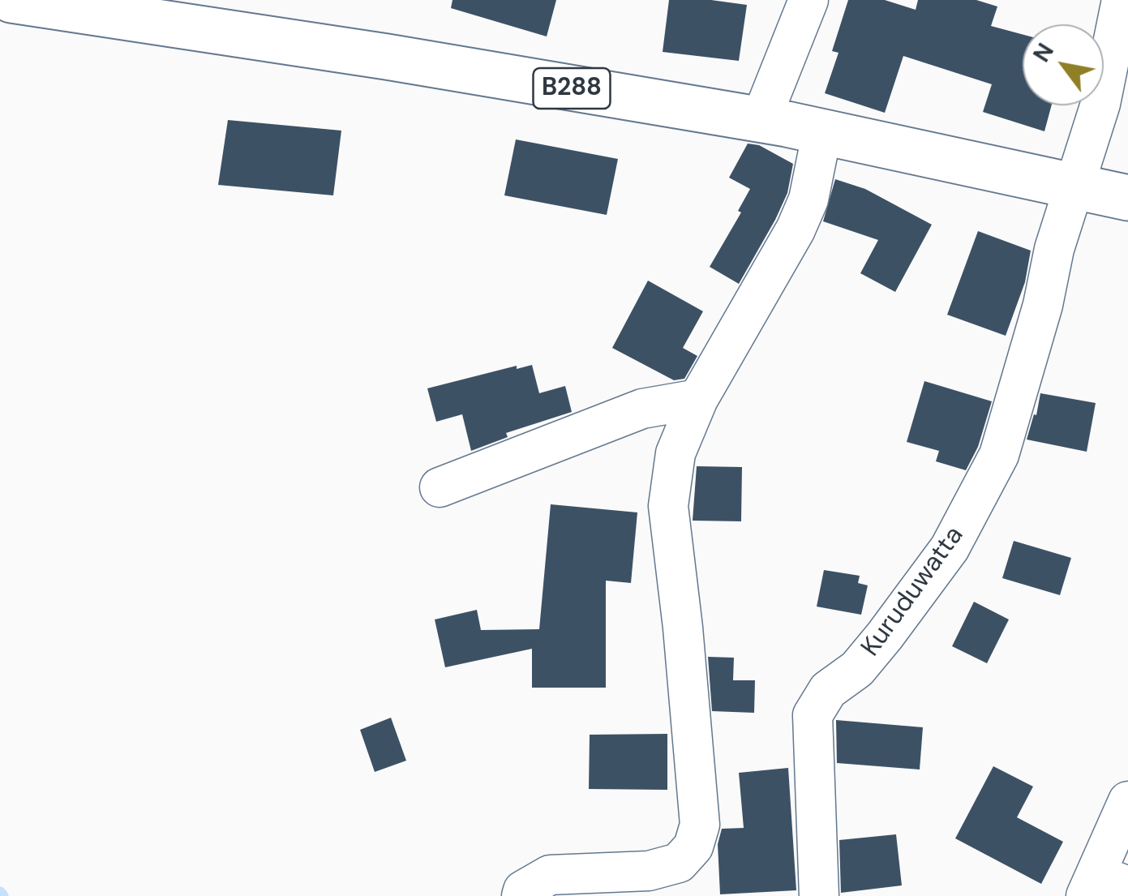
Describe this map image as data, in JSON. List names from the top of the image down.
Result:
{
  "streets": {
    "main road": ["B288"],
    "street": ["Kuruduwatta"]
  },
  "crossings": [
    ["B288", "Kuruduwatta"]
  ],
  "north": "top left"
}
